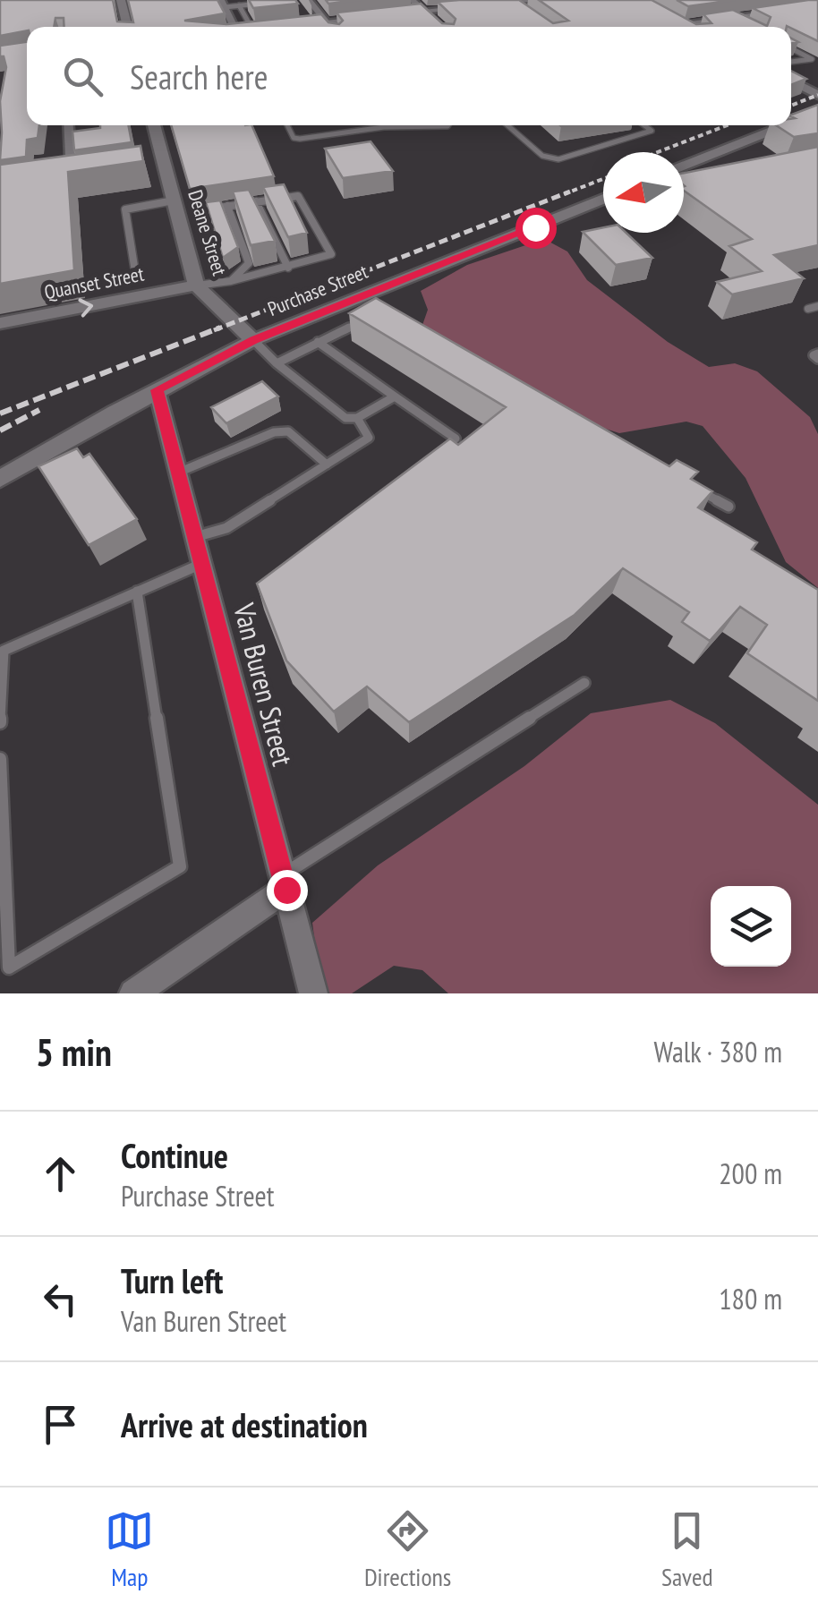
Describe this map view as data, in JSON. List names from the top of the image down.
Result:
{
  "streets": {
    "main road": ["Deane Street", "Quanset Street", "Purchase Street"],
    "street": ["Van Buren Street"]
  },
  "crossings": [
    ["Deane Street", "Quanset Street"],
    ["Deane Street", "Purchase Street"],
    ["Purchase Street", "Van Buren Street"]
  ],
  "one_way": ["Quanset Street"],
  "north": "left",
  "page": {
    "search": "Search here",
    "heading": ["5 min", "Walk · 380 m"],
    "list": [
      ["Continue", "Purchase Street", "200 m"],
      ["Turn left", "Van Buren Street", "180 m"],
      "Arrive at destination"
    ],
    "nav": ["Map", "Directions", "Saved"]
  }
}
